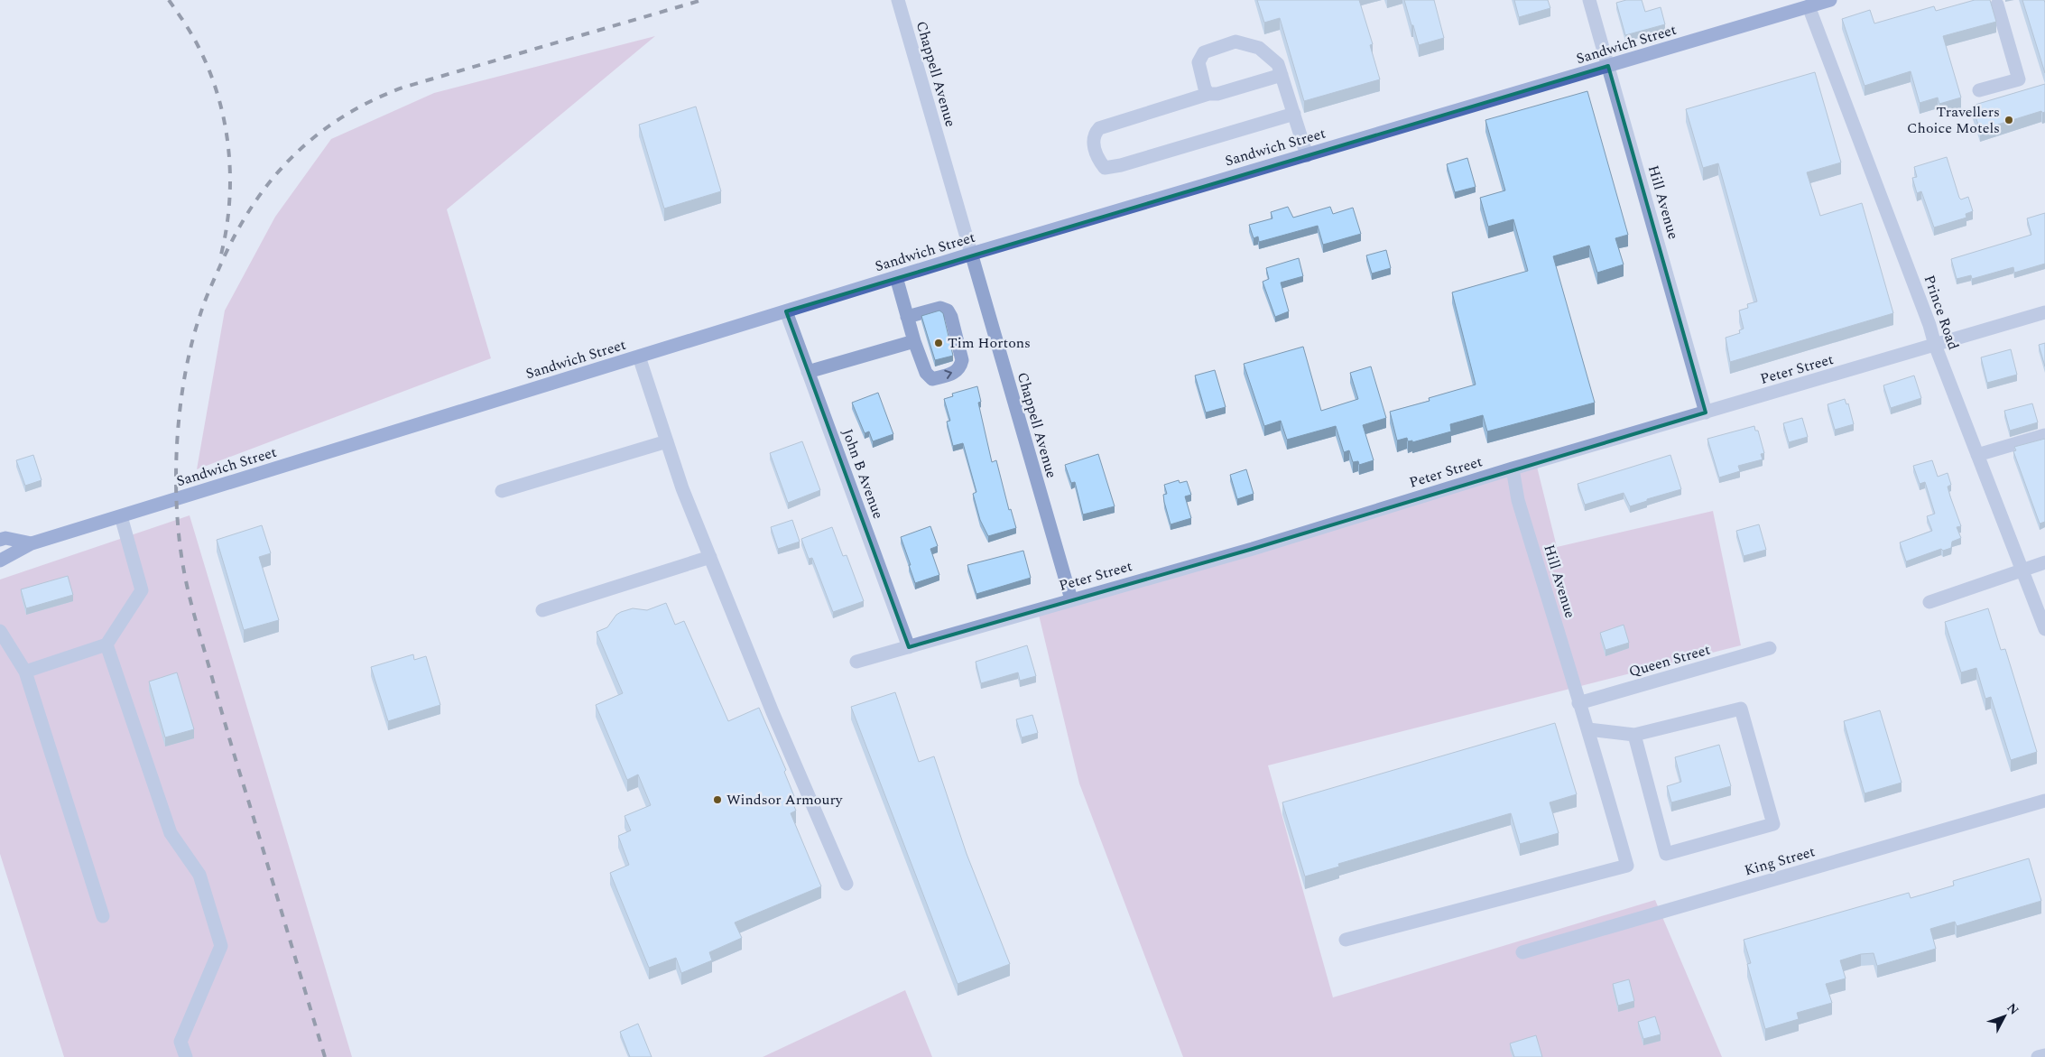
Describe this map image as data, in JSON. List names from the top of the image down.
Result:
{
  "streets": {
    "main road": ["Sandwich Street"],
    "street": [
      "Chappell Avenue",
      "Hill Avenue",
      "Prince Road",
      "Peter Street",
      "John B Avenue",
      "Queen Street",
      "King Street"
    ]
  },
  "crossings": [
    ["Sandwich Street", "Chappell Avenue"],
    ["Sandwich Street", "Hill Avenue"],
    ["Sandwich Street", "Prince Road"],
    ["Sandwich Street", "John B Avenue"],
    ["Chappell Avenue", "Peter Street"],
    ["Hill Avenue", "Peter Street"],
    ["Hill Avenue", "Queen Street"],
    ["Prince Road", "Peter Street"],
    ["Peter Street", "John B Avenue"]
  ],
  "places": ["Travellers Choice Motels", "Tim Hortons", "Windsor Armoury"],
  "north": "top right"
}
